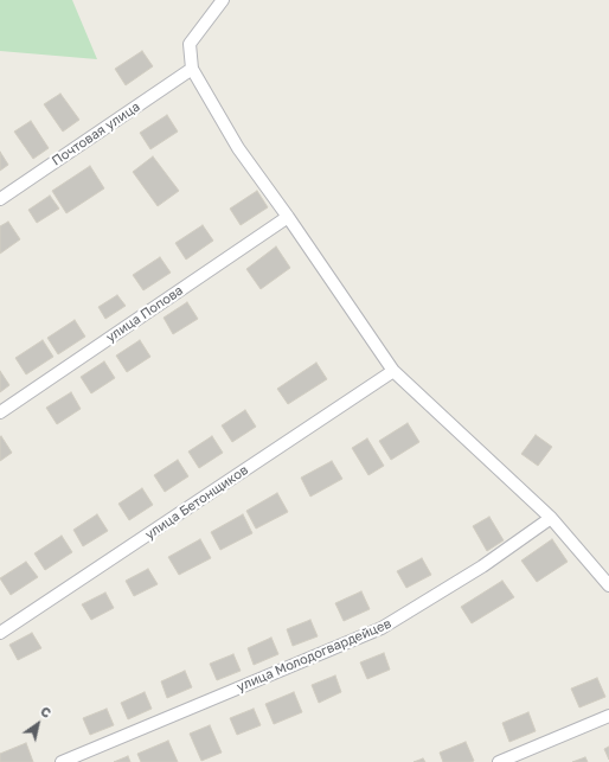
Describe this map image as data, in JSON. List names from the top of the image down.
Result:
{
  "streets": {
    "street": [
      "Почтовая улица",
      "улица Попова",
      "улица Бетонщиков",
      "улица Молодогвардейцев"
    ]
  },
  "north": "top right"
}
